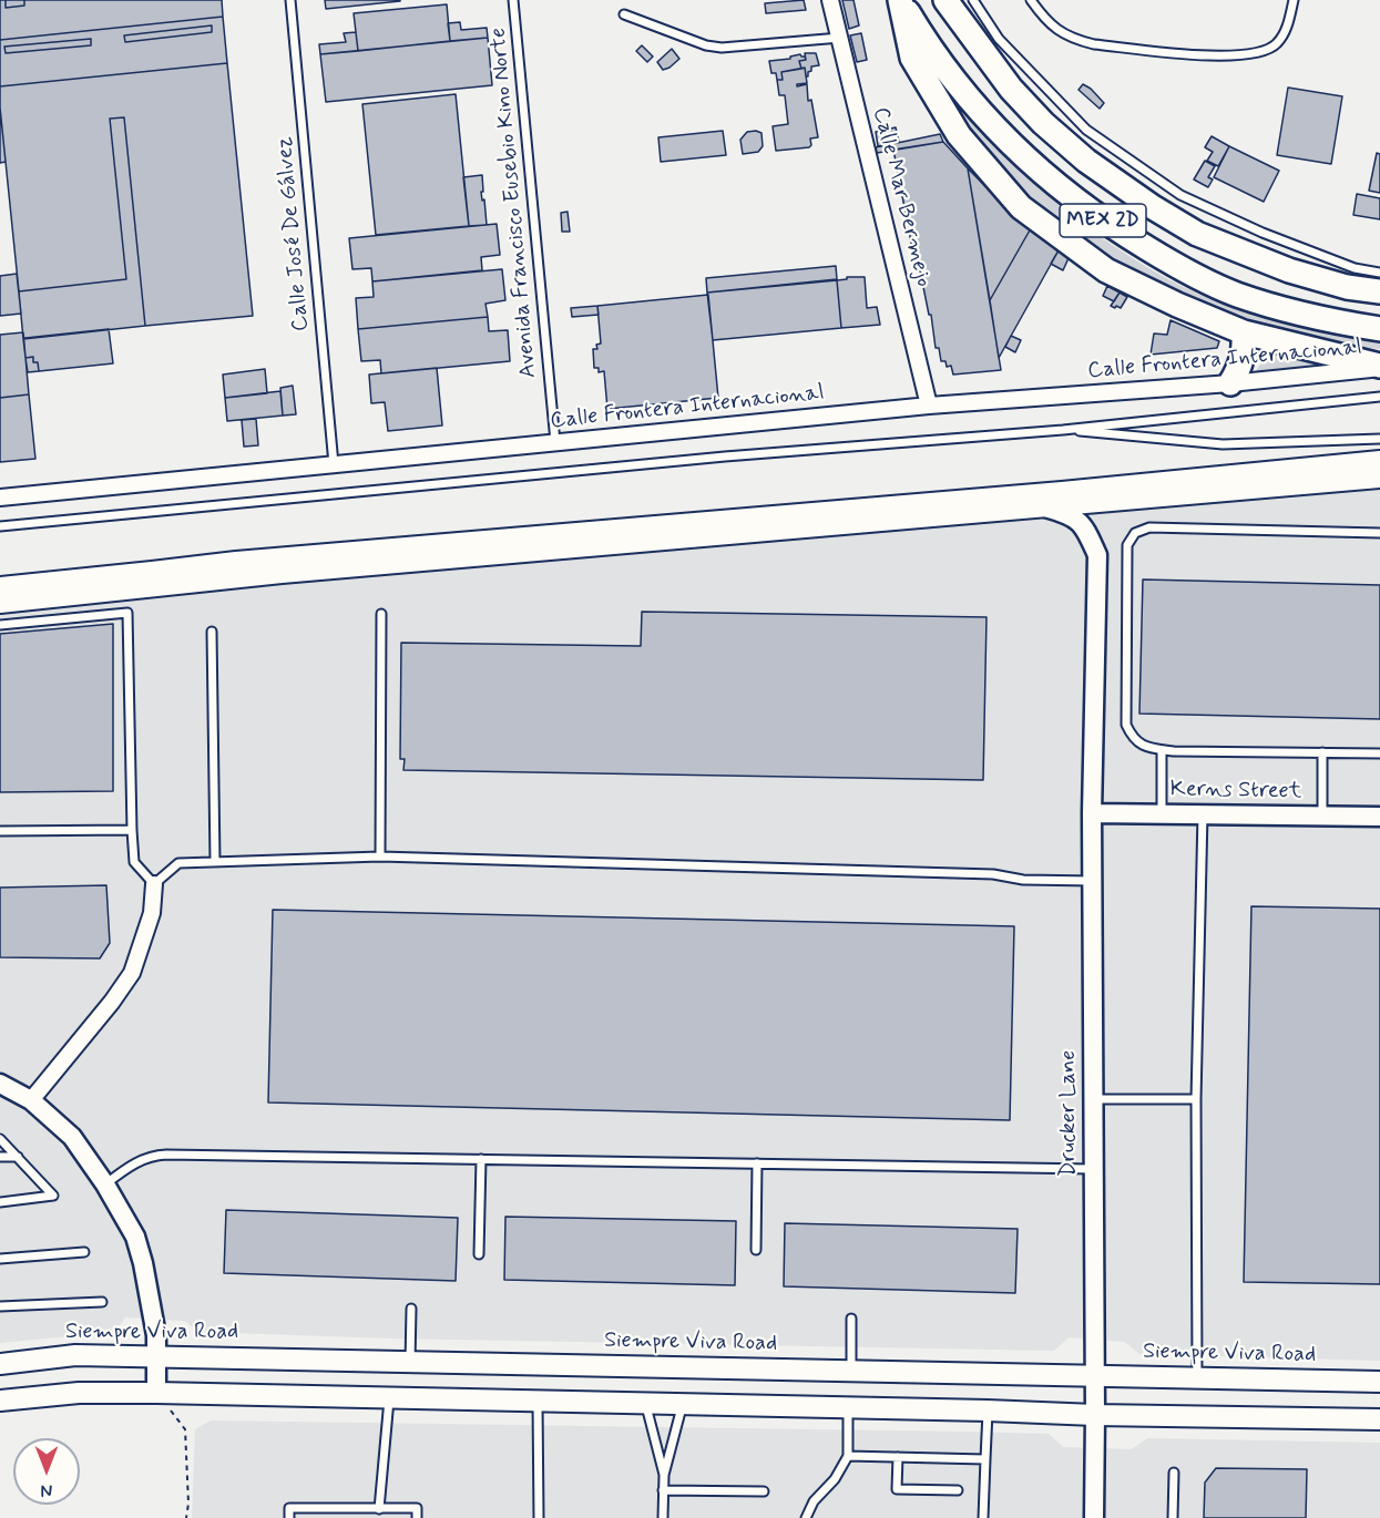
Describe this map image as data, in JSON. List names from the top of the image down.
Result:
{
  "streets": {
    "highway": ["MEX 2D"],
    "main road": ["Siempre Viva Road"],
    "street": [
      "Calle Mar Bermejo",
      "Calle Frontera Internacional",
      "Kerns Street",
      "Drucker Lane"
    ],
    "lane": ["Avenida Francisco Eusebio Kino Norte", "Calle José De Gálvez"]
  },
  "crossings": [
    ["Calle Mar Bermejo", "Calle Frontera Internacional"],
    ["Avenida Francisco Eusebio Kino Norte", "Calle Frontera Internacional"],
    ["Calle José De Gálvez", "Calle Frontera Internacional"],
    ["Kerns Street", "Drucker Lane"],
    ["Drucker Lane", "Siempre Viva Road"]
  ],
  "north": "bottom"
}
